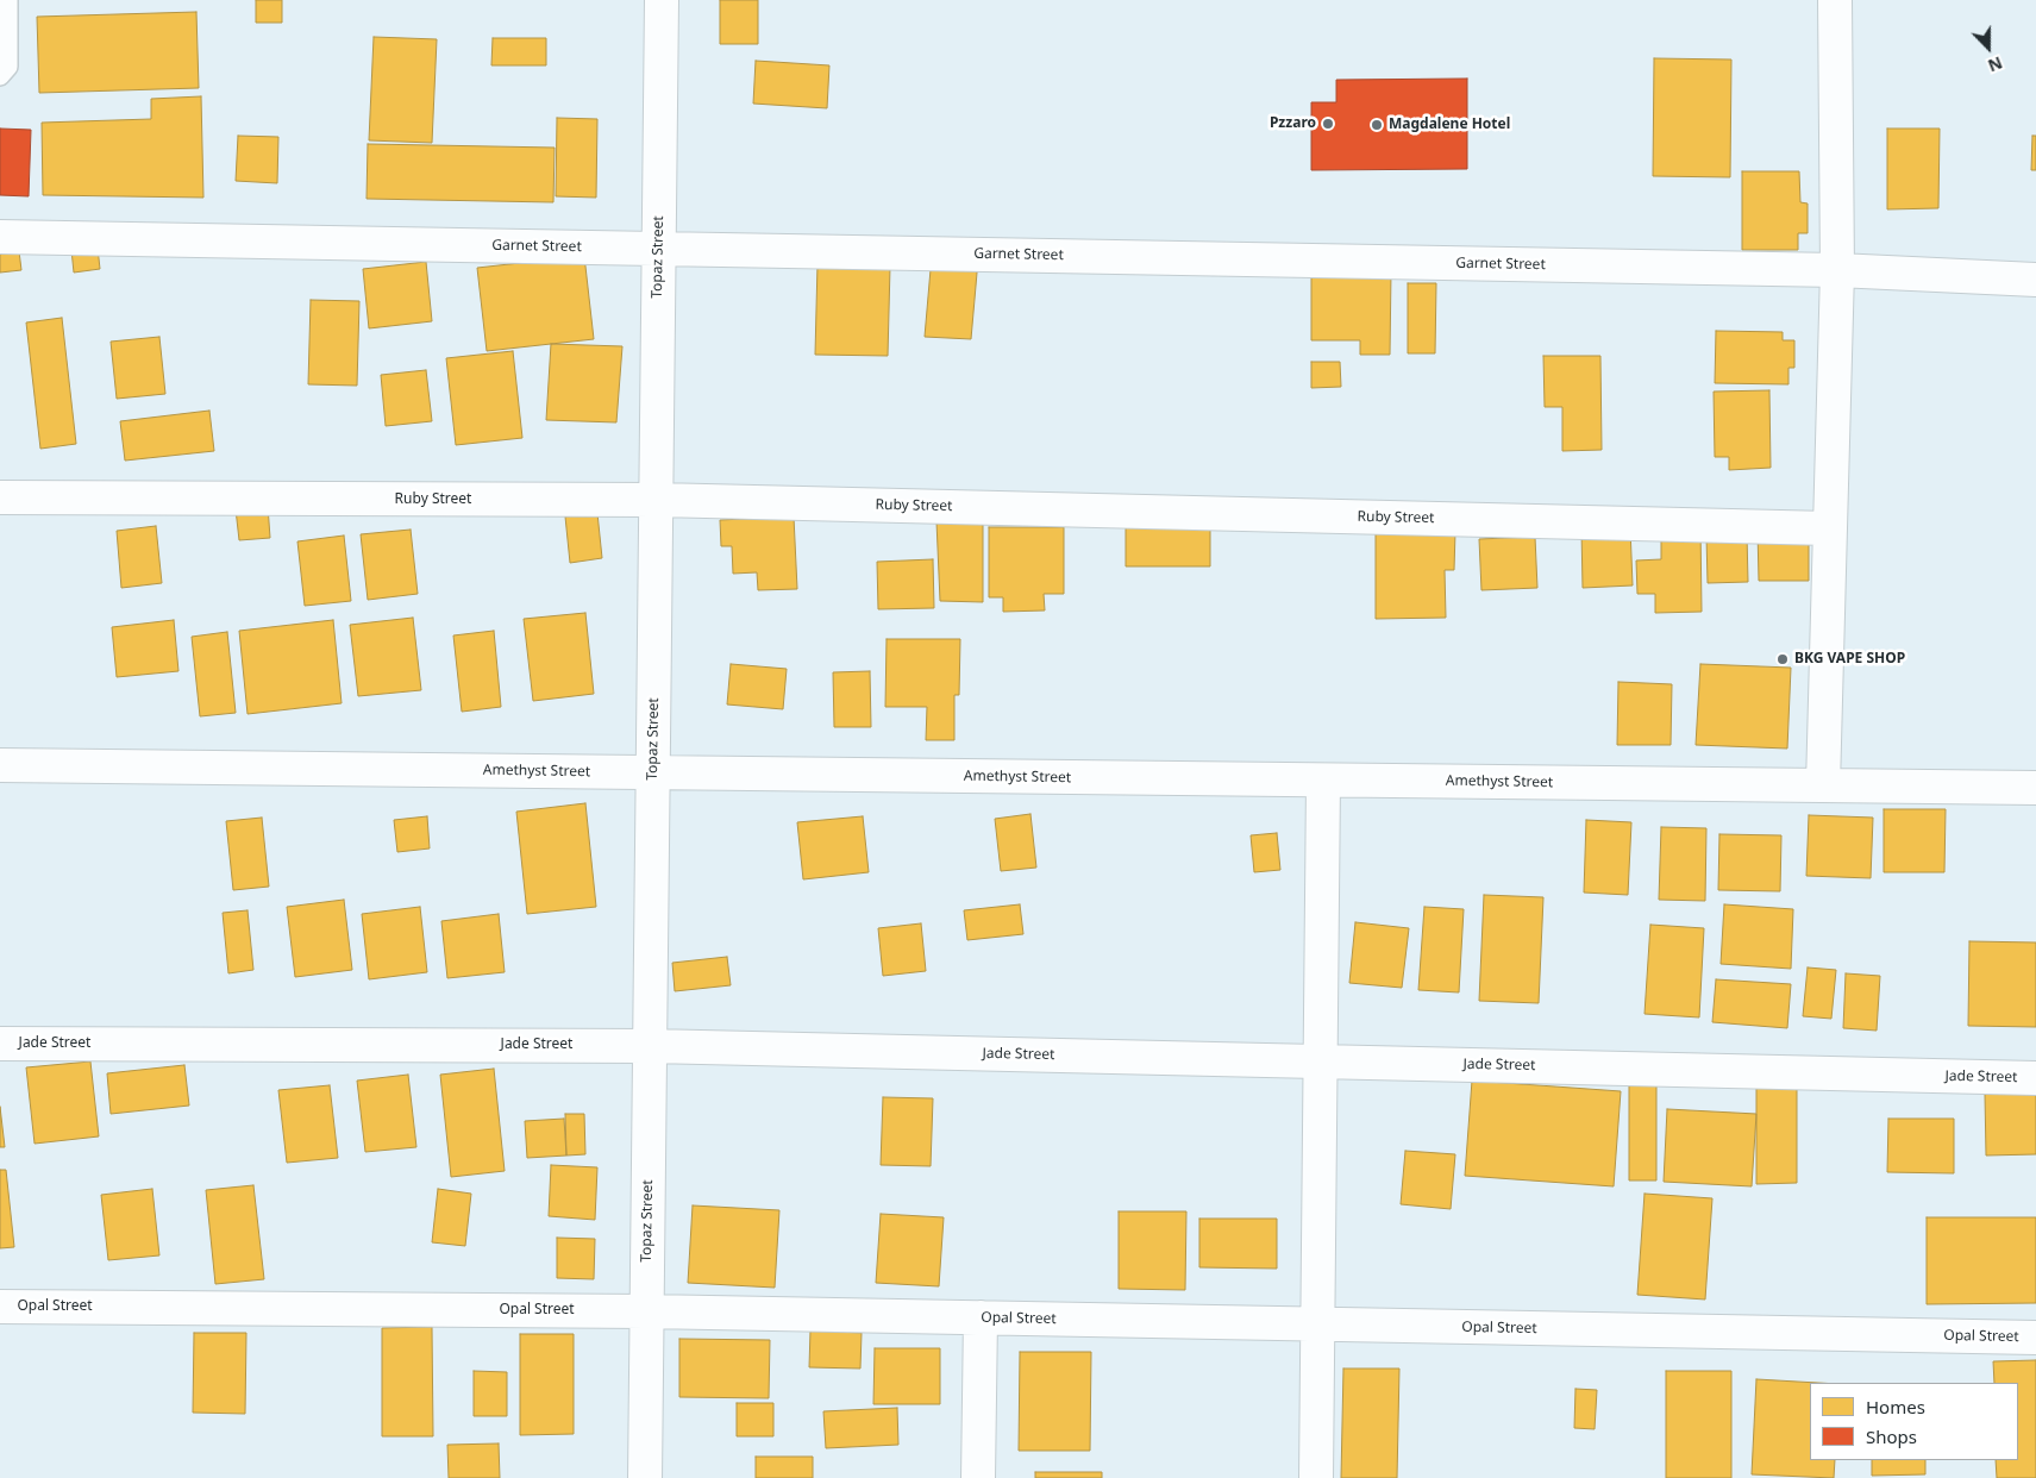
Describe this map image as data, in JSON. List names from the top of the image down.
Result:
{
  "streets": {
    "street": [
      "Garnet Street",
      "Topaz Street",
      "Ruby Street",
      "Amethyst Street",
      "Jade Street",
      "Opal Street"
    ]
  },
  "crossings": [
    ["Garnet Street", "Topaz Street"],
    ["Topaz Street", "Ruby Street"],
    ["Topaz Street", "Amethyst Street"],
    ["Topaz Street", "Jade Street"],
    ["Topaz Street", "Opal Street"]
  ],
  "places": ["Pzzaro", "Magdalene Hotel", "BKG VAPE SHOP"],
  "legend": ["Homes", "Shops"],
  "north": "bottom"
}
